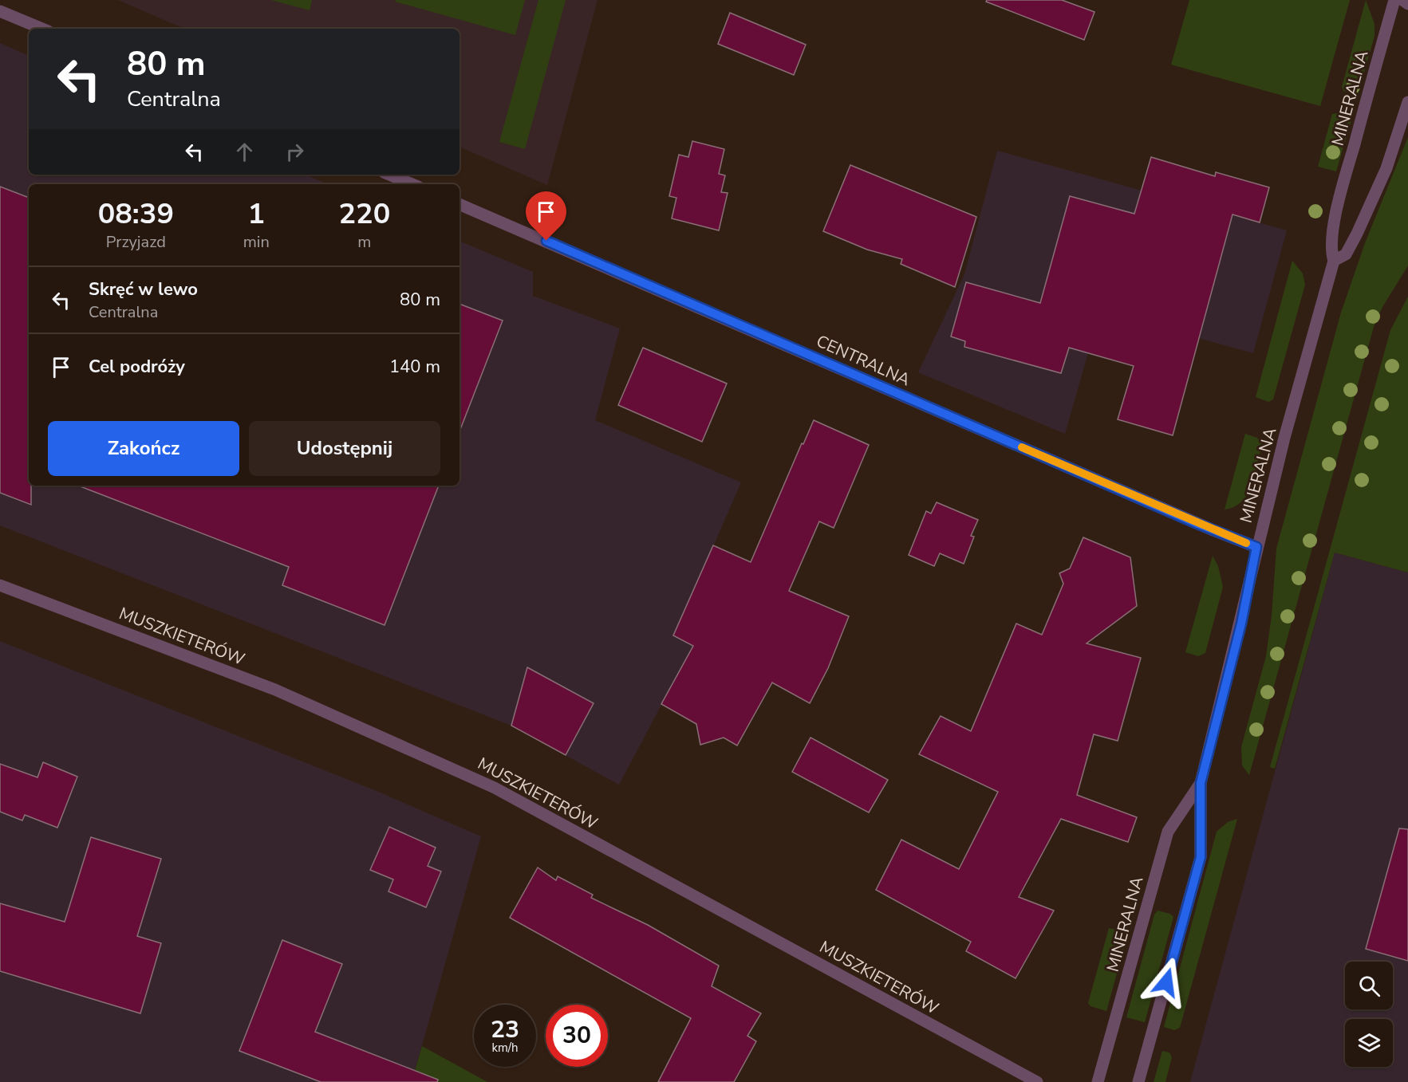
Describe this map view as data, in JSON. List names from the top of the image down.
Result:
{
  "streets": {
    "street": ["MINERALNA", "CENTRALNA", "MUSZKIETERÓW"]
  },
  "crossings": [
    ["MINERALNA", "CENTRALNA"]
  ],
  "page": {
    "turn": ["80 m", "Centralna"],
    "eta": [
      "08:39",
      "Przyjazd",
      "1",
      "min",
      "220",
      "m"
    ],
    "list": [
      {
        "name": "Skręć w lewo",
        "note": "Centralna",
        "value": "80 m"
      },
      {
        "name": "Cel podróży",
        "value": "140 m"
      }
    ],
    "buttons": ["Zakończ", "Udostępnij"],
    "speed": "23 km/h",
    "limit": "30"
  }
}
